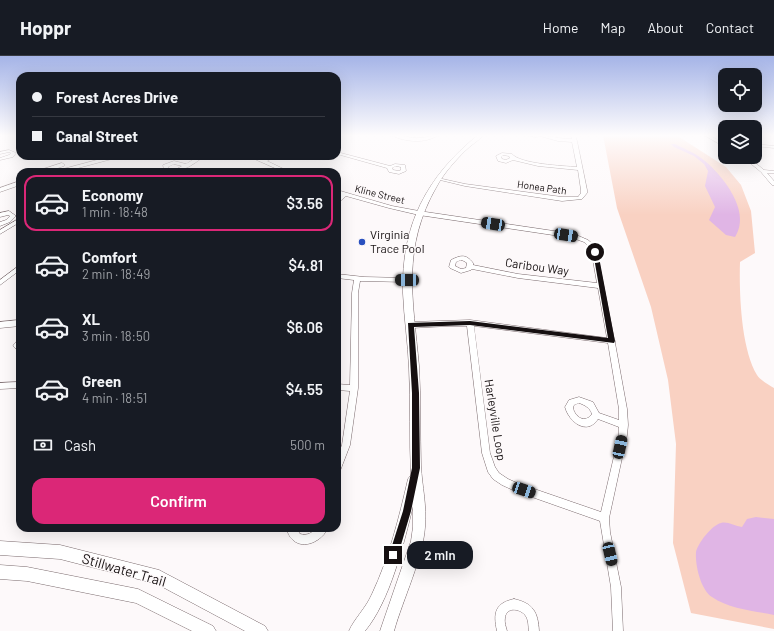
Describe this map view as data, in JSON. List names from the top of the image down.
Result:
{
  "streets": {
    "main road": ["Stillwater Trail"],
    "street": [
      "Honea Path",
      "Kline Street",
      "Caribou Way",
      "Harleyville Loop"
    ]
  },
  "crossings": [
    ["Kline Street", "Caribou Way"],
    ["Kline Street", "Harleyville Loop"]
  ],
  "places": ["Virginia Trace Pool"],
  "page": {
    "header": "Hoppr",
    "nav": [
      "Home",
      "Map",
      "About",
      "Contact"
    ],
    "banner": ["Forest Acres Drive", "Canal Street"],
    "list": [
      {
        "name": "Economy",
        "note": "1 min · 18:48",
        "value": "$3.56"
      },
      {
        "name": "Comfort",
        "note": "2 min · 18:49",
        "value": "$4.81"
      },
      {
        "name": "XL",
        "note": "3 min · 18:50",
        "value": "$6.06"
      },
      {
        "name": "Green",
        "note": "4 min · 18:51",
        "value": "$4.55"
      }
    ],
    "pay": ["Cash", "500 m"],
    "buttons": "Confirm",
    "bubble": "2 min"
  }
}
